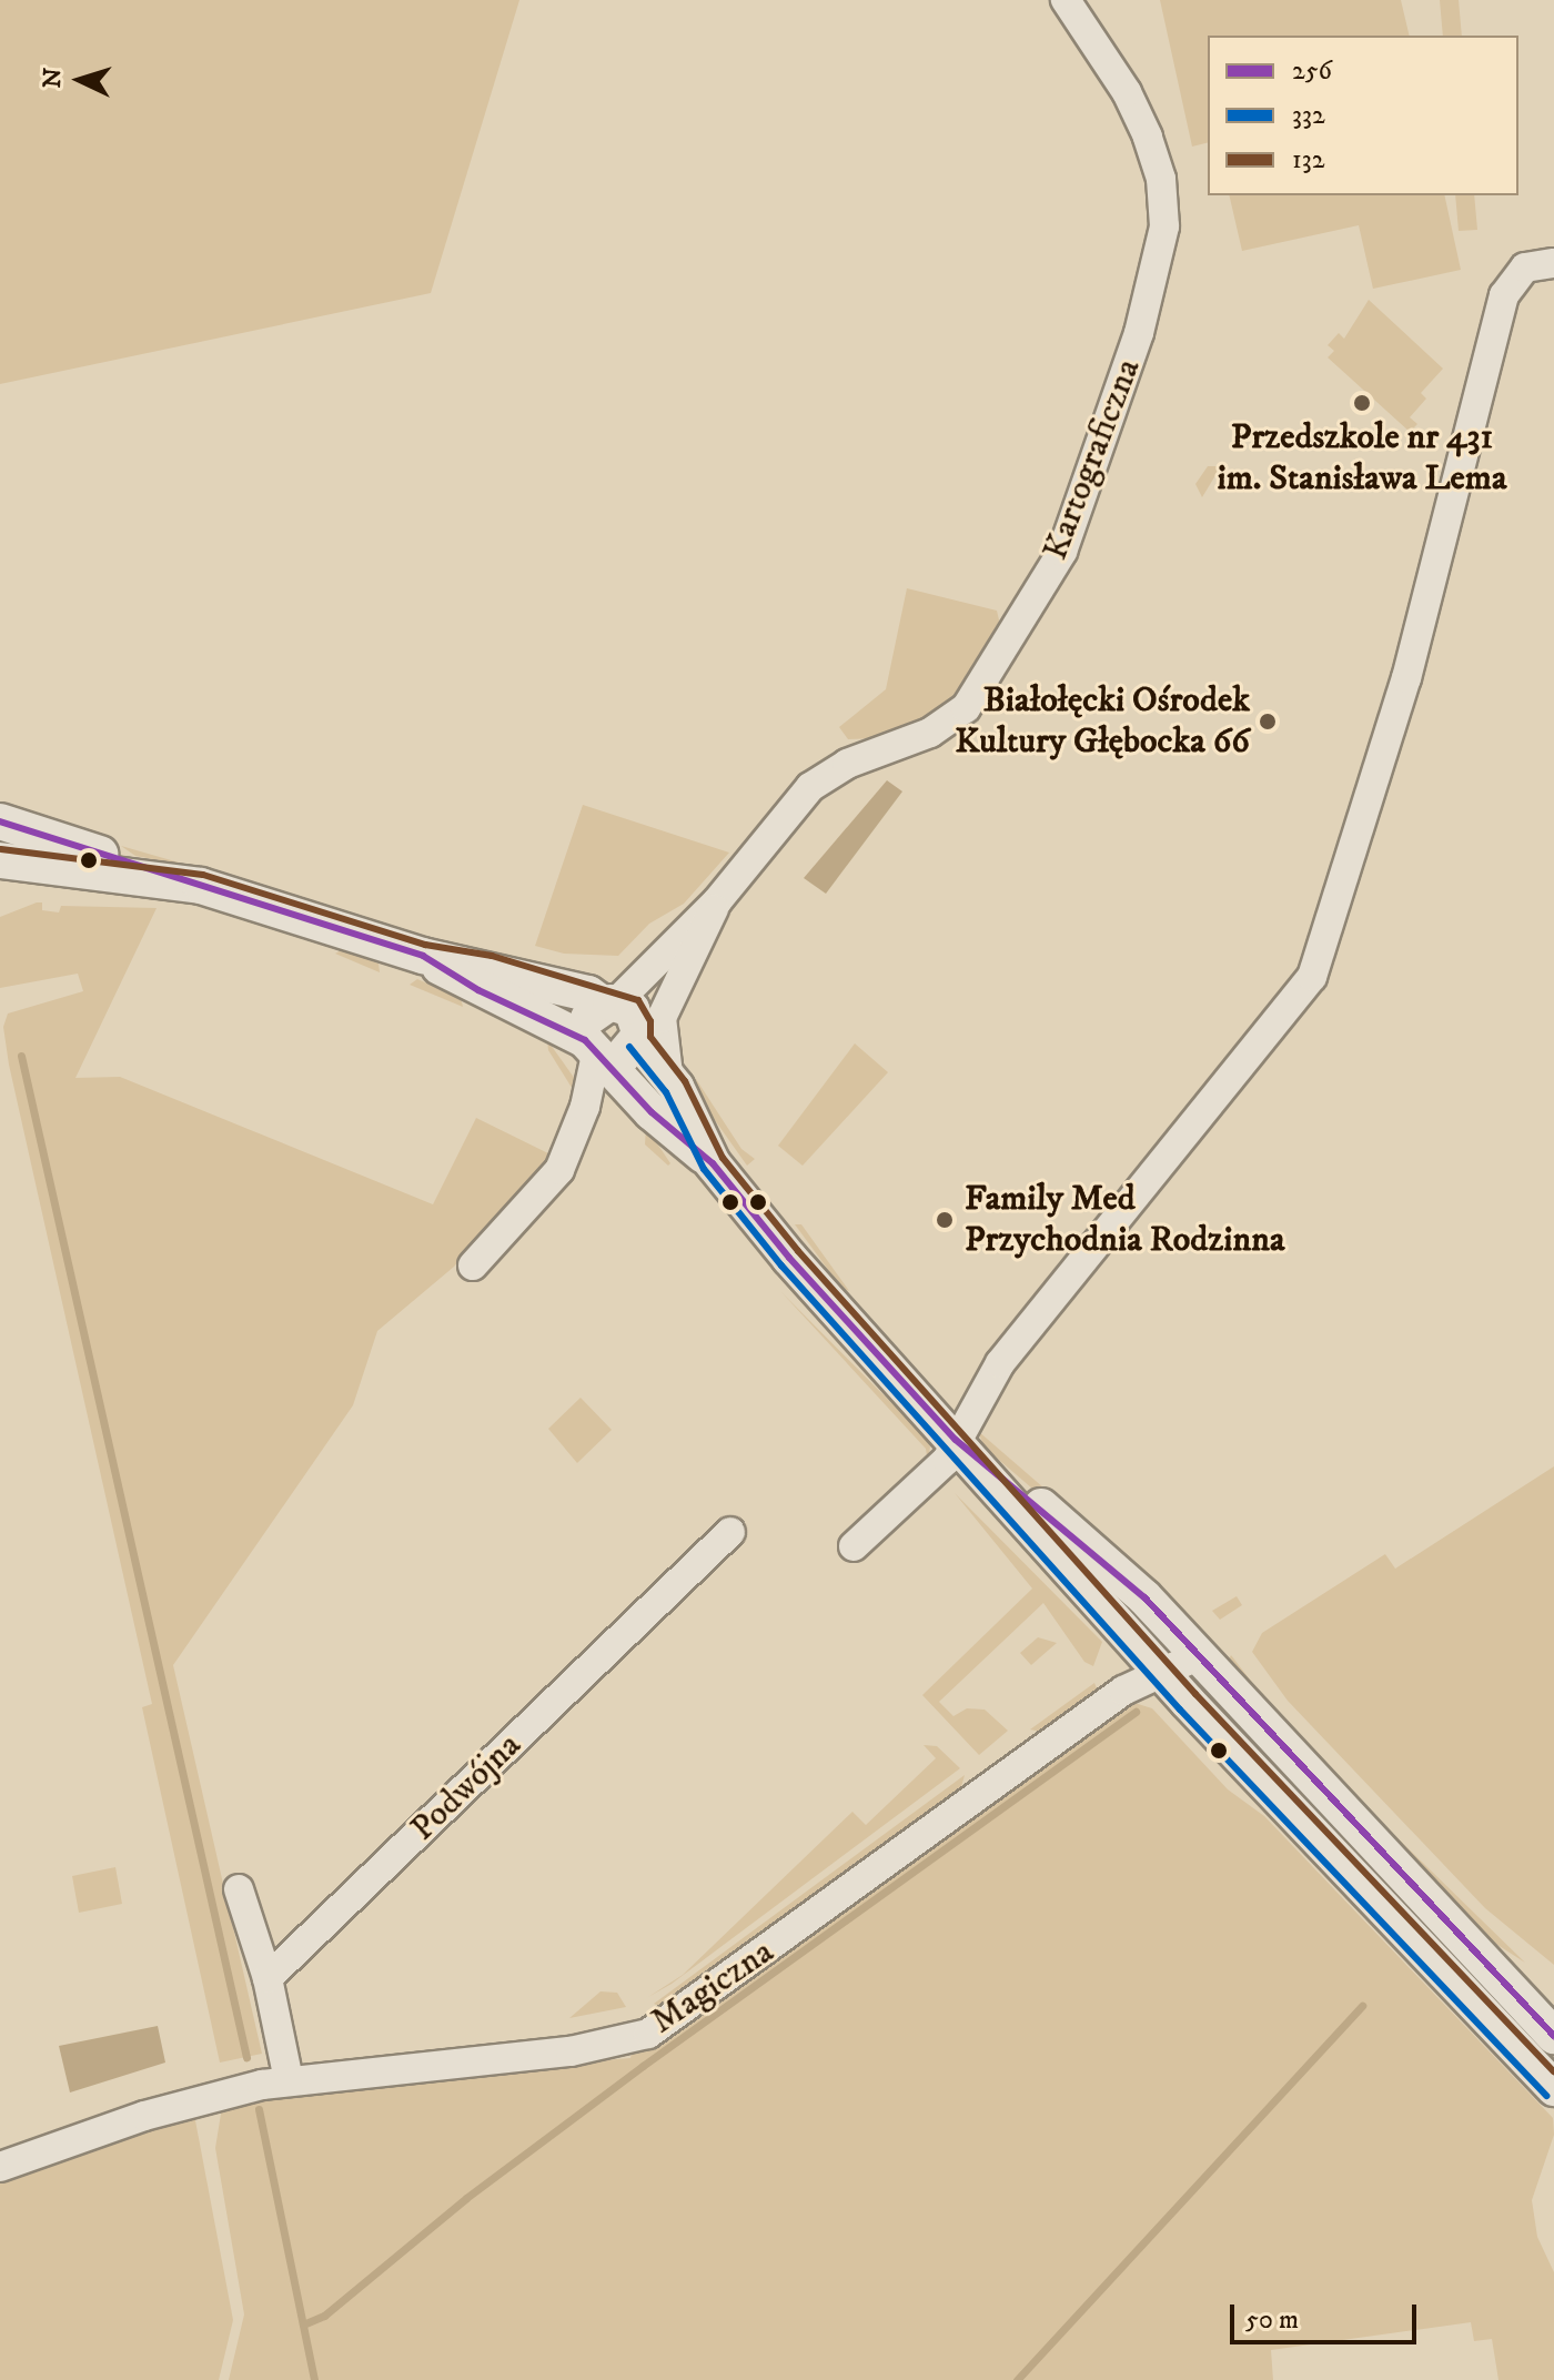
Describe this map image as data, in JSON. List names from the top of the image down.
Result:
{
  "streets": {
    "street": ["Kartograficzna", "Podwójna", "Magiczna"]
  },
  "places": ["Przedszkole nr 431 im. Stanisława Lema", "Białołęcki Ośrodek Kultury Głębocka 66", "Family Med Przychodnia Rodzinna"],
  "lines": ["transit line 256", "transit line 132", "transit line 332"],
  "legend": ["256", "332", "132"],
  "scale_bar": "50 m",
  "north": "left"
}
